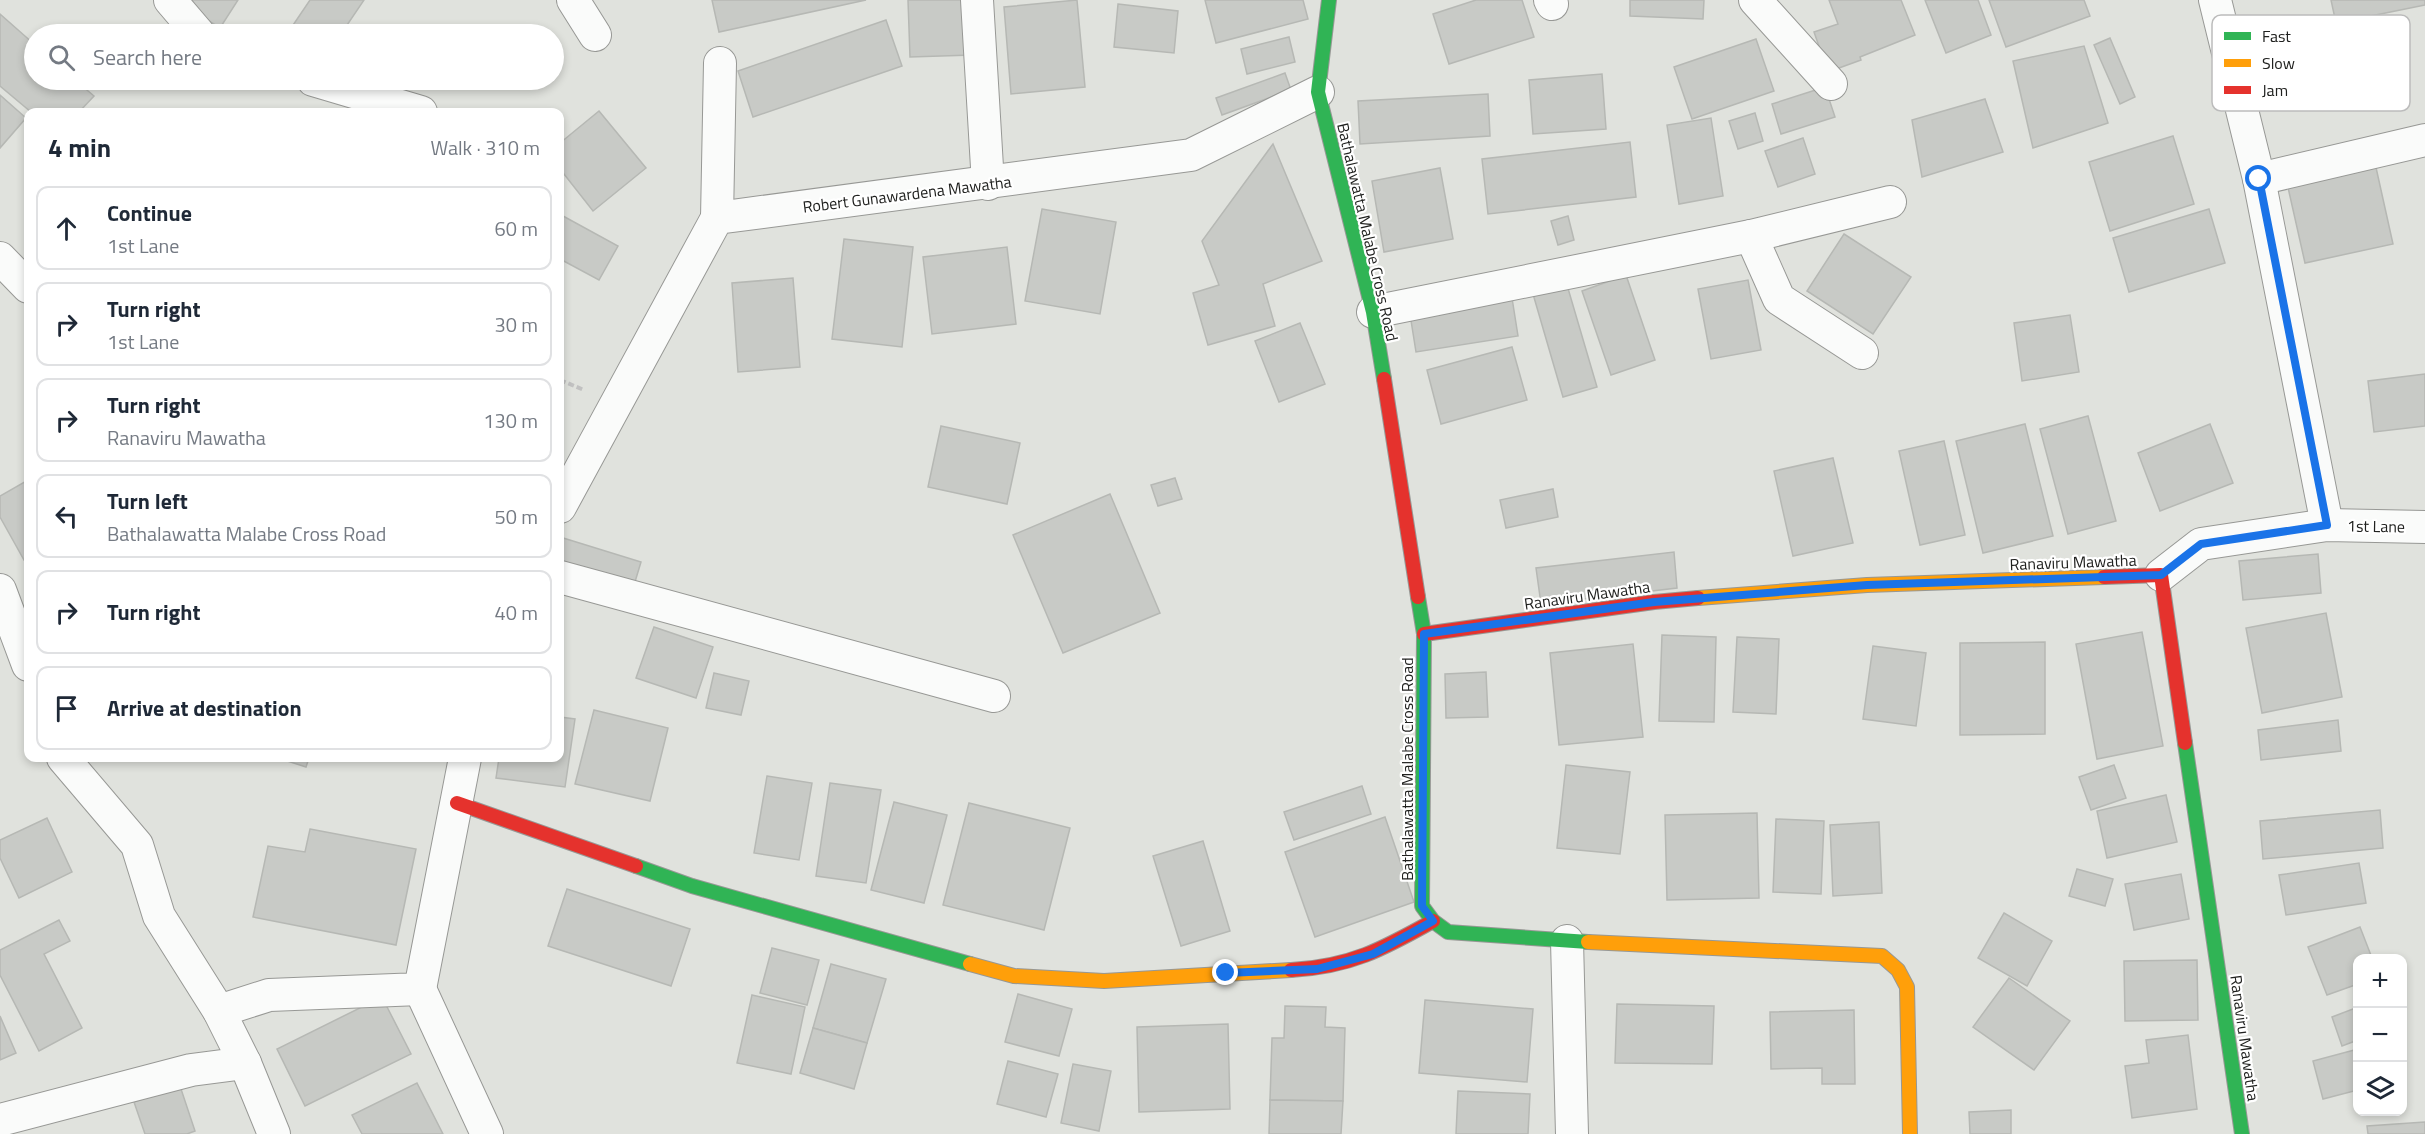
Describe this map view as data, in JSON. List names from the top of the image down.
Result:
{
  "streets": {
    "street": [
      "Robert Gunawardena Mawatha",
      "Bathalawatta Malabe Cross Road",
      "1st Lane",
      "Ranaviru Mawatha"
    ]
  },
  "crossings": [
    ["Robert Gunawardena Mawatha", "Bathalawatta Malabe Cross Road"],
    ["Bathalawatta Malabe Cross Road", "Ranaviru Mawatha"],
    ["1st Lane", "Ranaviru Mawatha"]
  ],
  "legend": ["Fast", "Slow", "Jam"],
  "page": {
    "search": "Search here",
    "heading": ["4 min", "Walk · 310 m"],
    "list": [
      ["Continue", "1st Lane", "60 m"],
      ["Turn right", "1st Lane", "30 m"],
      ["Turn right", "Ranaviru Mawatha", "130 m"],
      ["Turn left", "Bathalawatta Malabe Cross Road", "50 m"],
      ["Turn right", "40 m"],
      "Arrive at destination"
    ],
    "map_buttons": ["+", "−"]
  }
}
